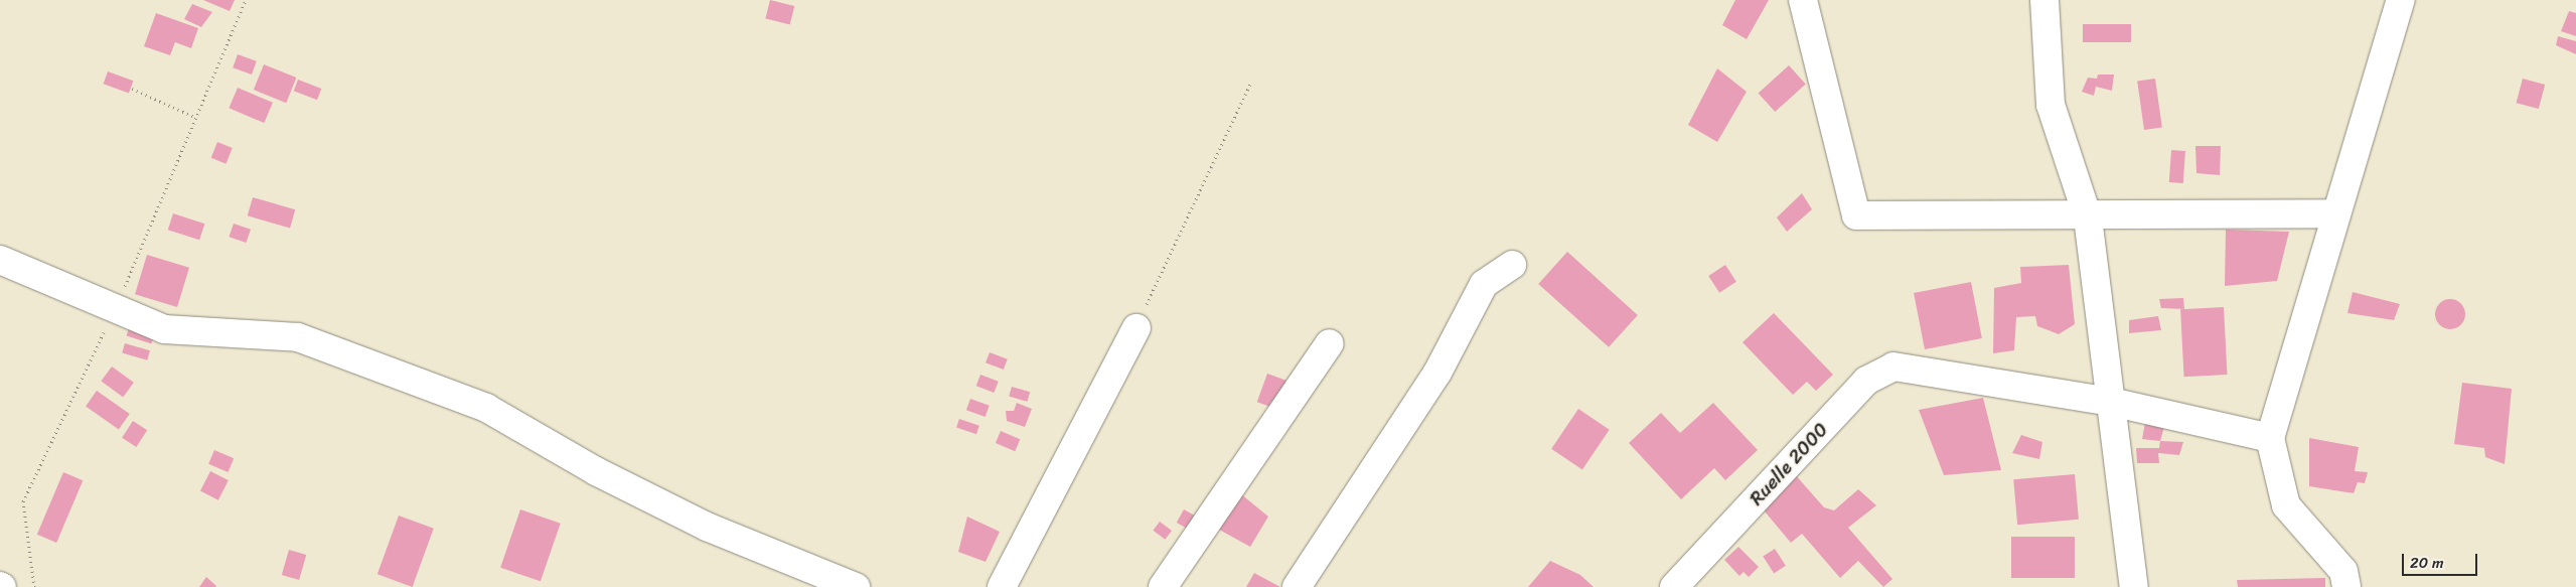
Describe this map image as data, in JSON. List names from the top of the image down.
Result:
{
  "streets": {
    "street": ["Ruelle 2000"]
  },
  "scale_bar": "20 m"
}
